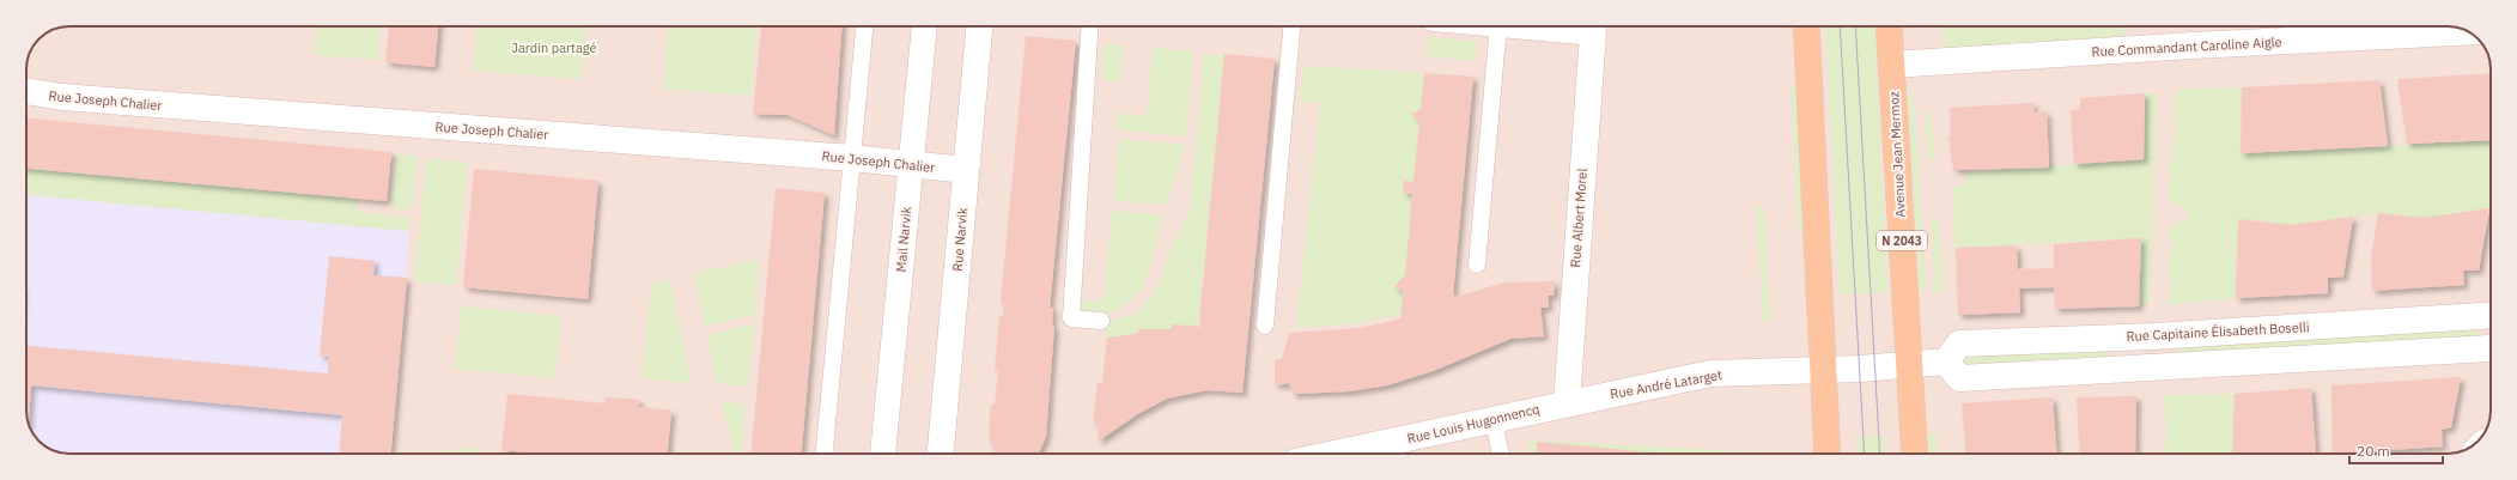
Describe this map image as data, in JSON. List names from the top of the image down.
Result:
{
  "streets": {
    "main road": ["Avenue Jean Mermoz", "N 2043"],
    "street": [
      "Rue Commandant Caroline Aigle",
      "Rue Joseph Chalier",
      "Rue Albert Morel",
      "Mail Narvik",
      "Rue Narvik",
      "Rue Capitaine Élisabeth Boselli",
      "Rue André Latarget",
      "Rue Louis Hugonnencq"
    ]
  },
  "crossings": [
    ["Rue Commandant Caroline Aigle", "Avenue Jean Mermoz"],
    ["Rue Joseph Chalier", "Mail Narvik"],
    ["Rue Joseph Chalier", "Rue Narvik"],
    ["Avenue Jean Mermoz", "Rue André Latarget"],
    ["Rue Albert Morel", "Rue André Latarget"],
    ["Rue Albert Morel", "Rue Louis Hugonnencq"],
    ["Rue André Latarget", "Rue Louis Hugonnencq"]
  ],
  "parks": ["Jardin partagé"],
  "scale_bar": "20 m"
}
